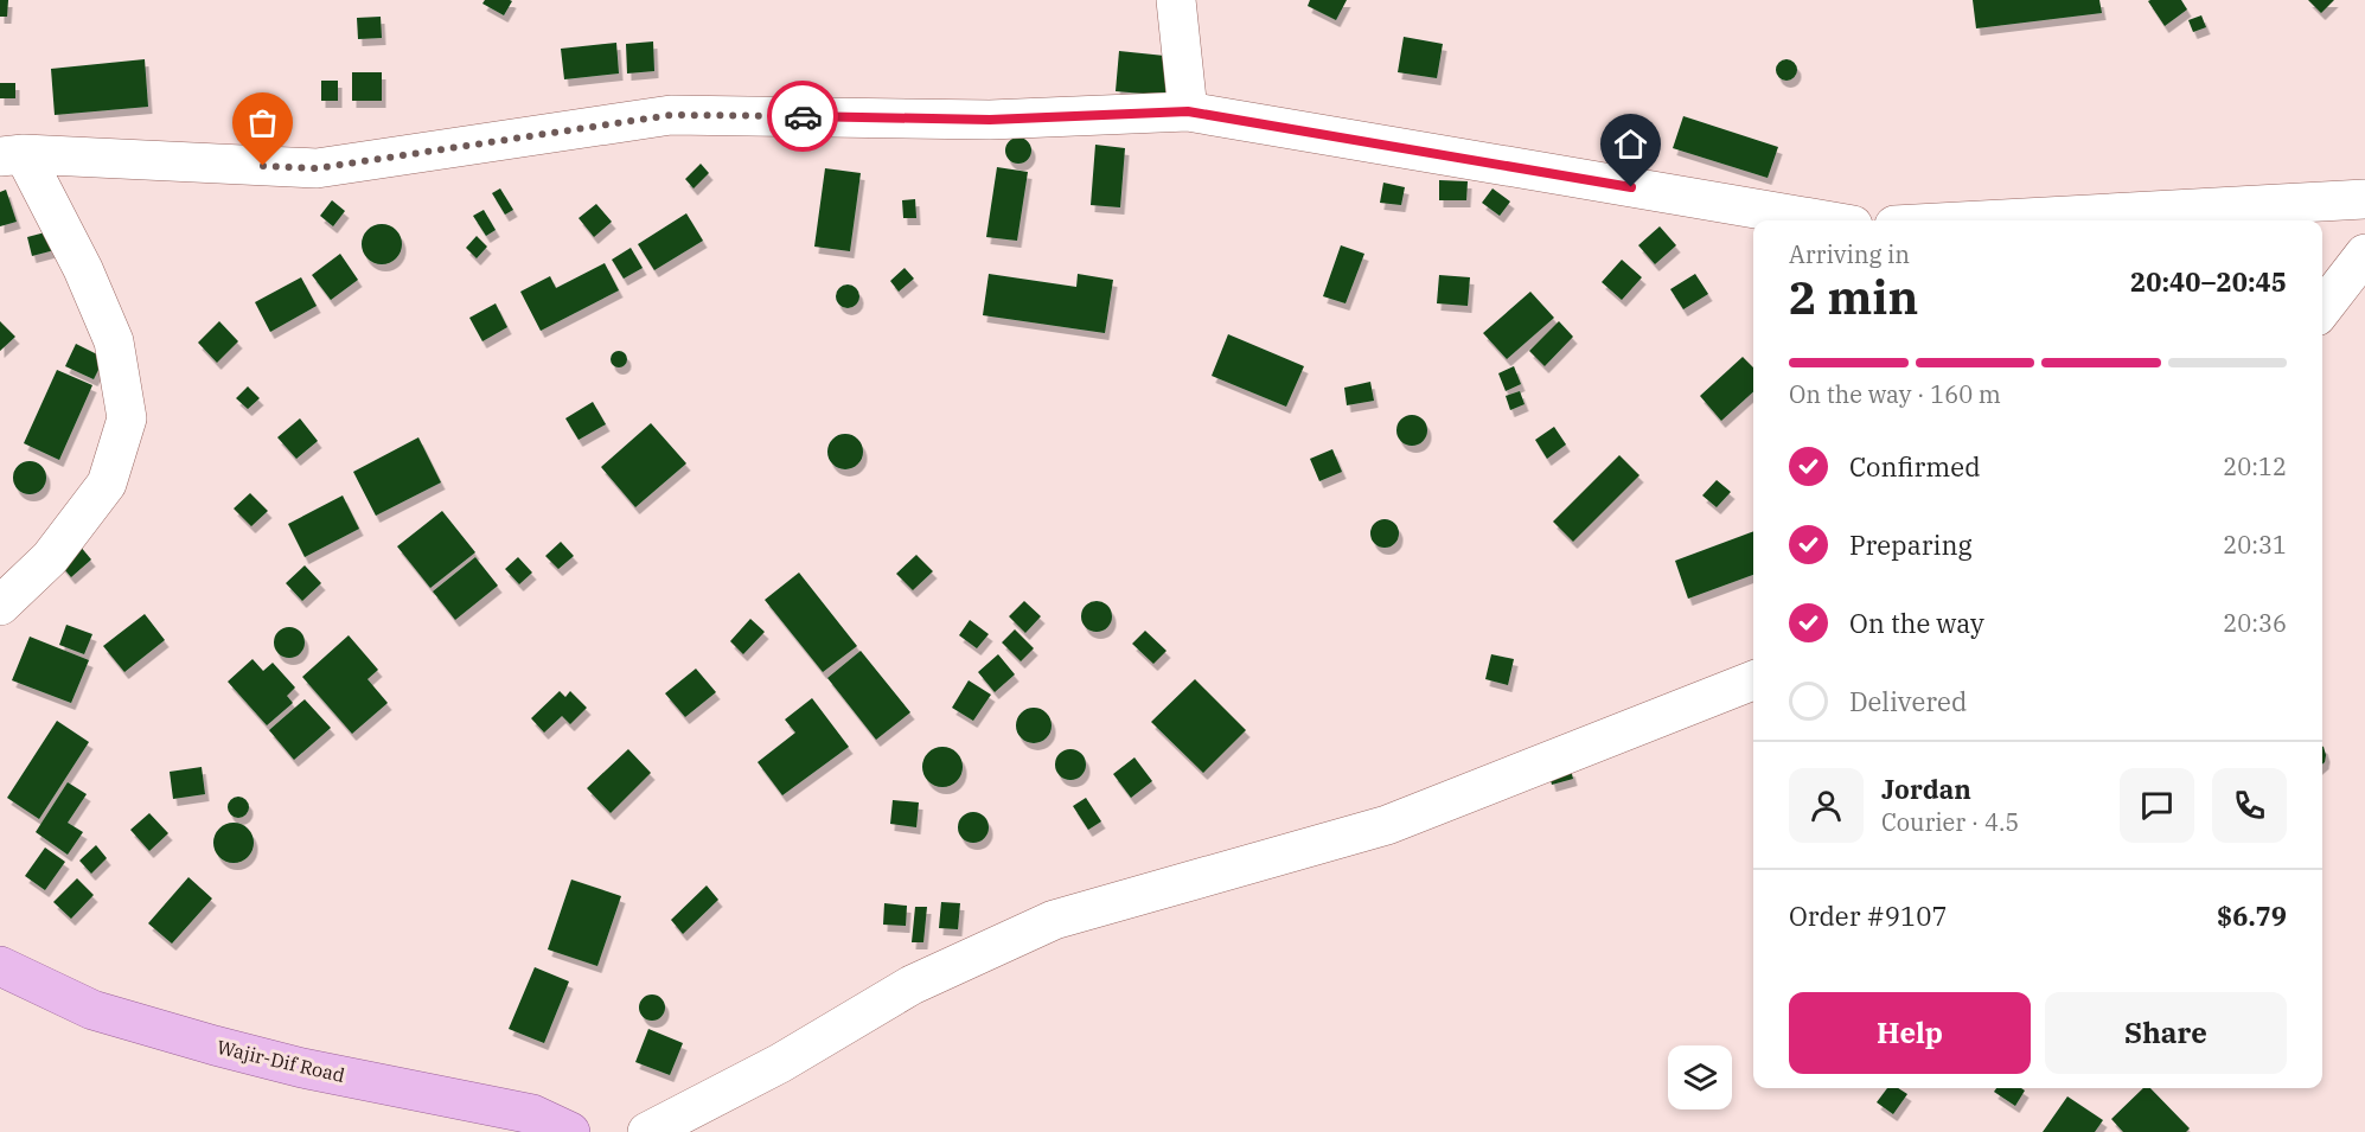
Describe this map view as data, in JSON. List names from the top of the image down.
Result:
{
  "streets": {
    "main road": ["Wajir-Dif Road"]
  },
  "page": {
    "heading": ["2 min", "Arriving in", "20:40–20:45"],
    "panel": [
      "Jordan",
      "Courier · 4.5",
      "Order #9107",
      "$6.79"
    ],
    "bar": "On the way · 160 m",
    "list": [
      ["Confirmed", "20:12"],
      ["Preparing", "20:31"],
      ["On the way", "20:36"],
      "Delivered"
    ],
    "buttons": ["Help", "Share"]
  }
}
